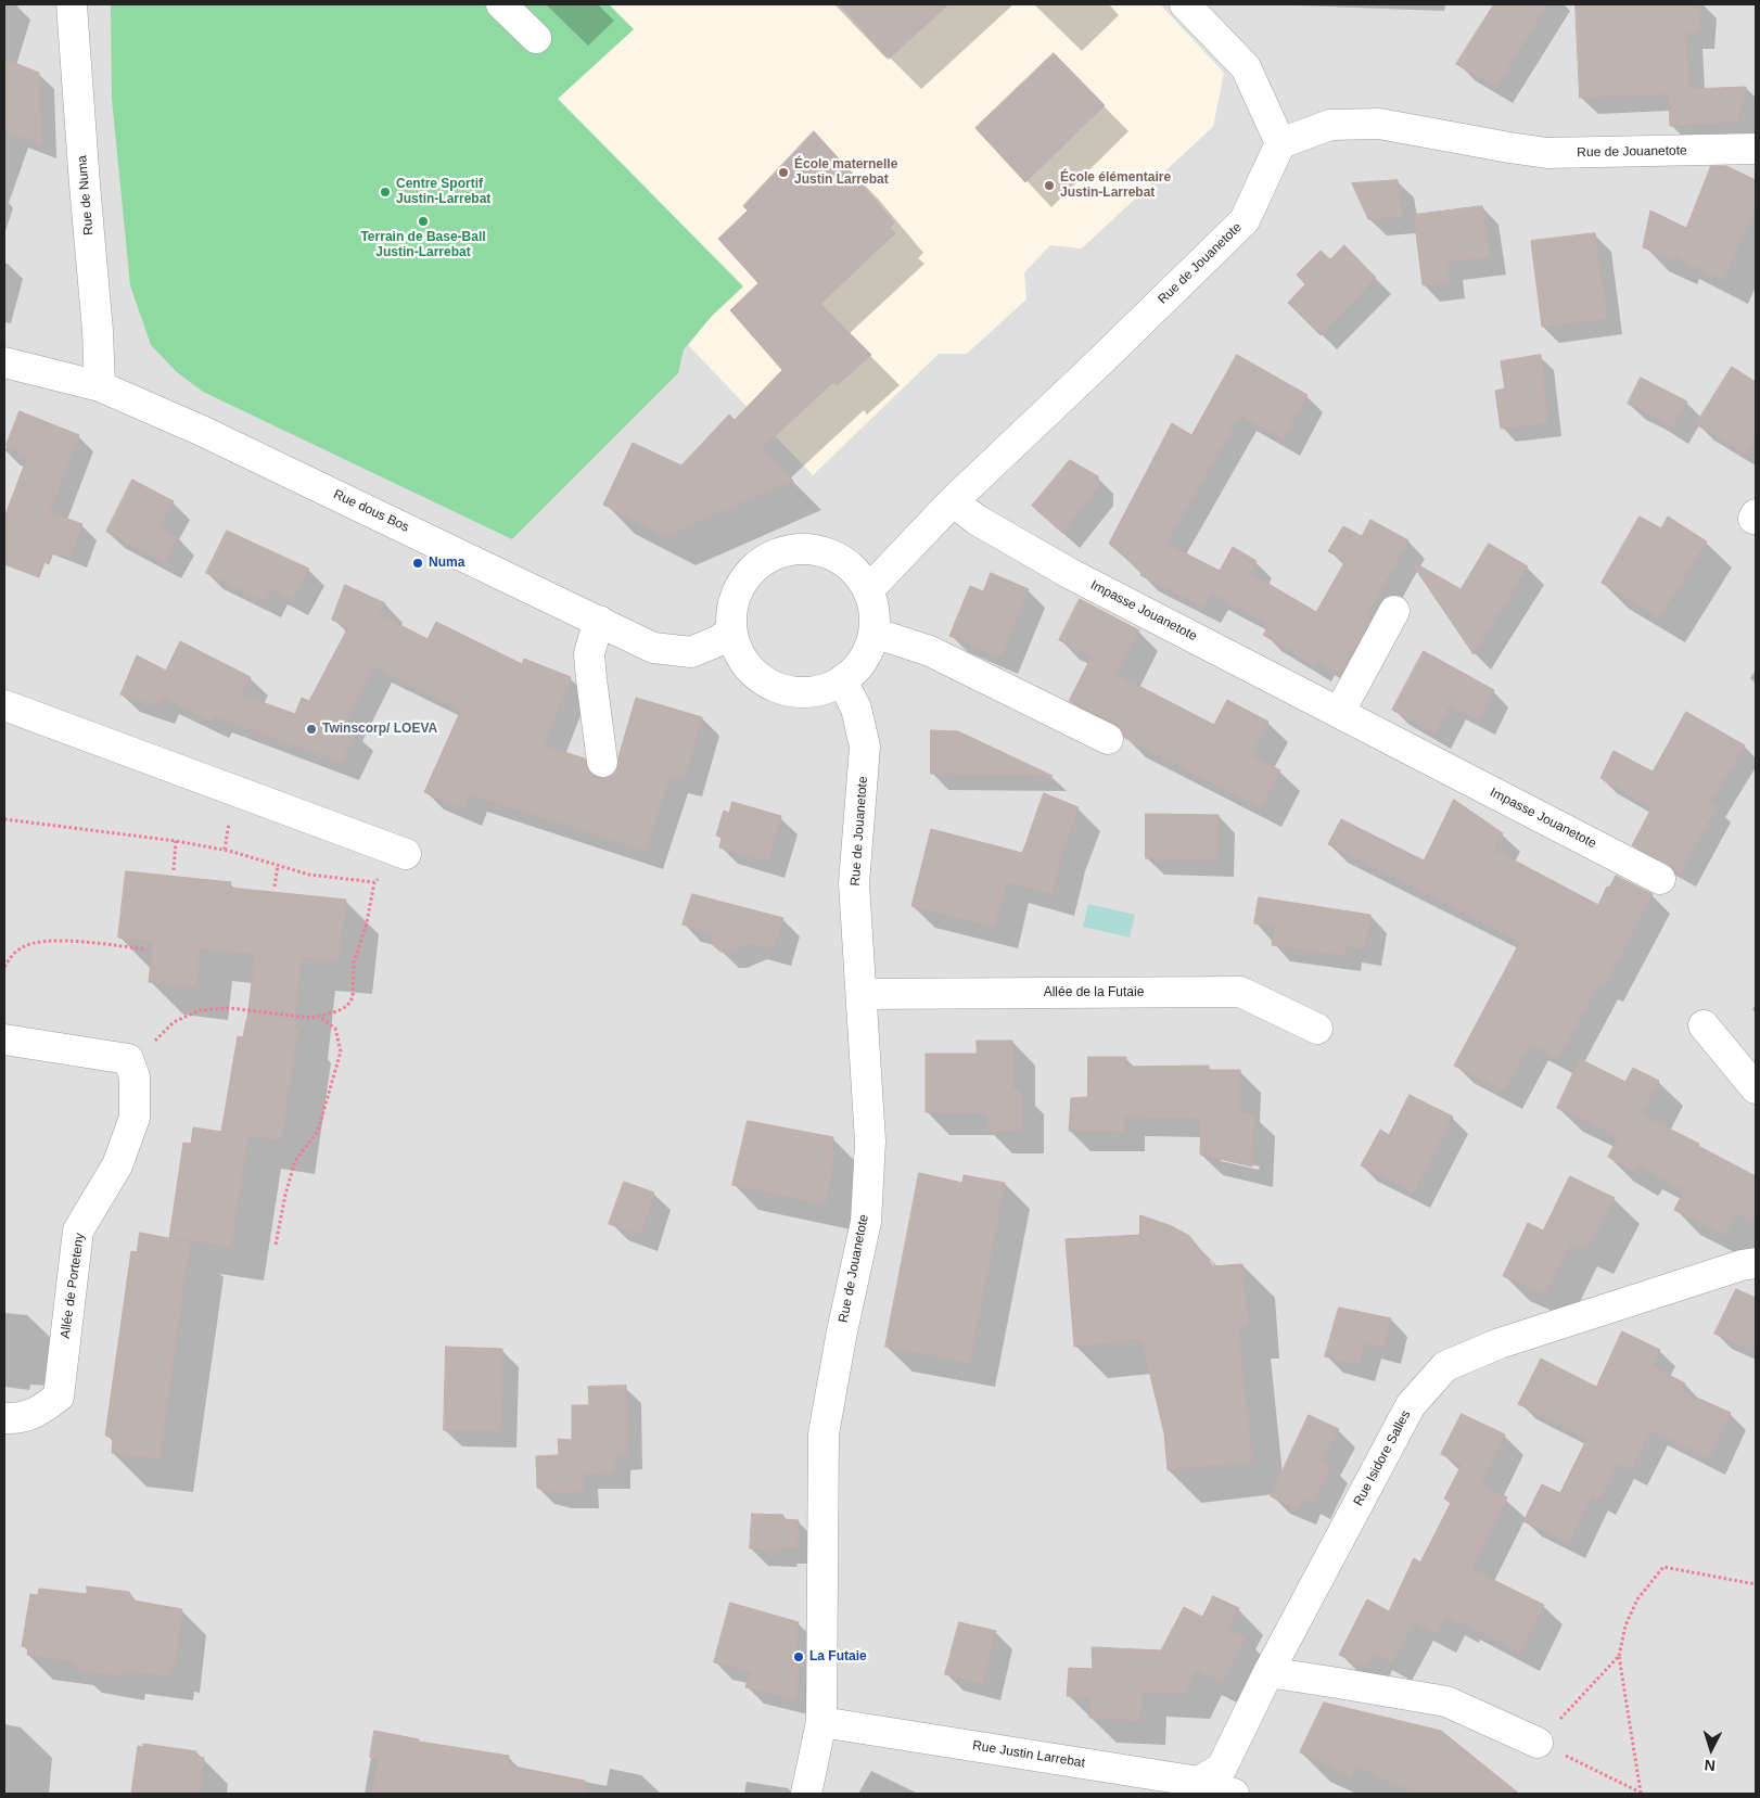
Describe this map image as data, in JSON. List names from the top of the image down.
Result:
{
  "streets": {
    "street": [
      "Rue de Jouanetote",
      "Rue de Numa",
      "Rue dous Bos",
      "Impasse Jouanetote",
      "Allée de la Futaie",
      "Allée de Porteteny",
      "Rue Isidore Salles",
      "Rue Justin Larrebat"
    ]
  },
  "crossings": [
    ["Rue de Jouanetote", "Rue dous Bos"],
    ["Rue de Jouanetote", "Impasse Jouanetote"],
    ["Rue de Jouanetote", "Allée de la Futaie"],
    ["Rue de Jouanetote", "Rue Justin Larrebat"],
    ["Rue de Numa", "Rue dous Bos"],
    ["Rue Isidore Salles", "Rue Justin Larrebat"]
  ],
  "places": [
    "École maternelle Justin Larrebat",
    "École élémentaire Justin-Larrebat",
    "Centre Sportif Justin-Larrebat",
    "Terrain de Base-Ball Justin-Larrebat",
    "Numa",
    "Twinscorp/ LOEVA",
    "La Futaie"
  ],
  "north": "bottom"
}
